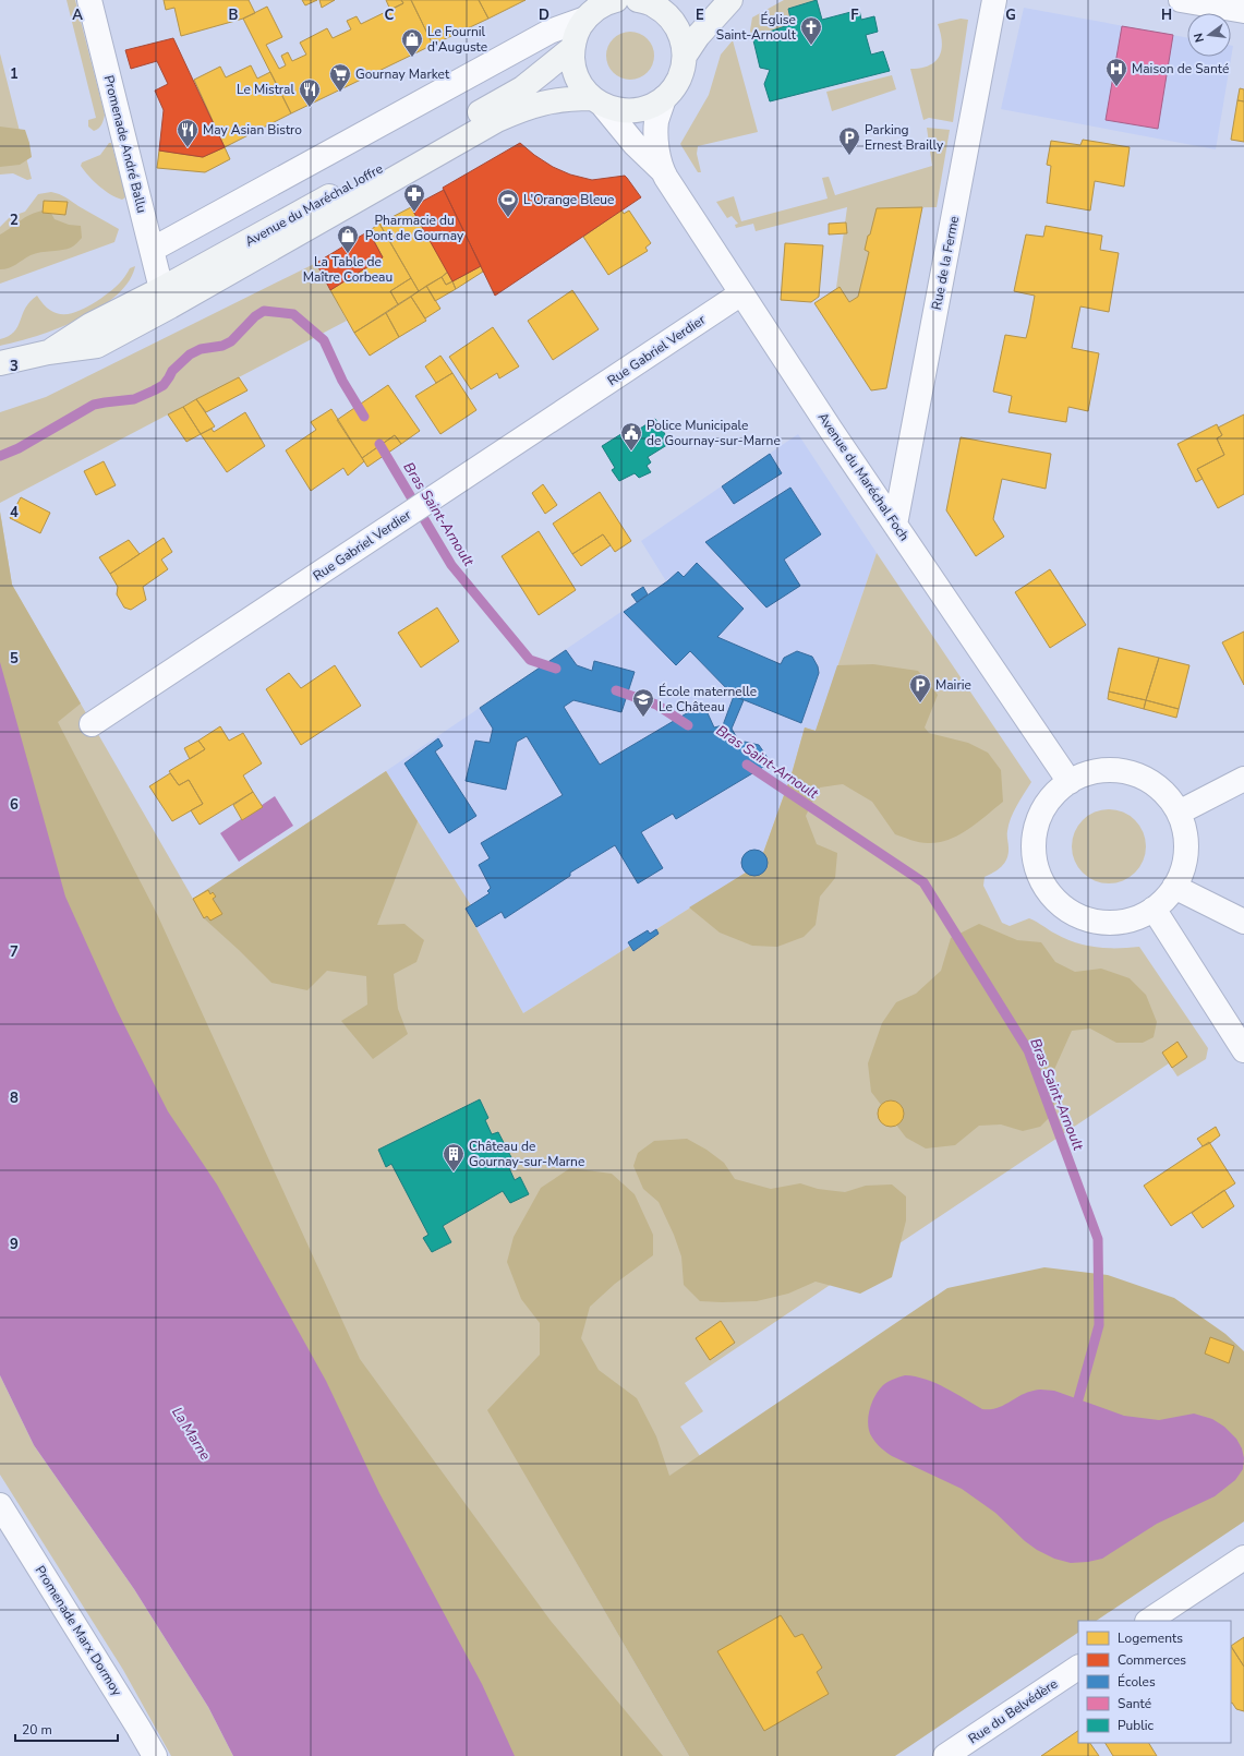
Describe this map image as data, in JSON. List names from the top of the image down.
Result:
{
  "streets": {
    "main road": ["Avenue du Maréchal Joffre"],
    "street": [
      "Promenade André Ballu",
      "Rue de la Ferme",
      "Rue Gabriel Verdier",
      "Avenue du Maréchal Foch",
      "Promenade Marx Dormoy",
      "Rue du Belvédère"
    ]
  },
  "crossings": [
    ["Promenade André Ballu", "Avenue du Maréchal Joffre"],
    ["Avenue du Maréchal Joffre", "Avenue du Maréchal Foch"],
    ["Rue de la Ferme", "Avenue du Maréchal Foch"],
    ["Rue Gabriel Verdier", "Avenue du Maréchal Foch"]
  ],
  "water": ["Bras Saint-Arnoult", "La Marne"],
  "places": {
    "church": ["Église Saint-Arnoult"],
    "shop": ["Le Fournil d'Auguste", "La Table de Maître Corbeau"],
    "hospital": ["Maison de Santé"],
    "supermarket": ["Gournay Market"],
    "restaurant": ["Le Mistral", "May Asian Bistro"],
    "parking": ["Parking Ernest Brailly", "Mairie"],
    "pharmacy": ["Pharmacie du Pont de Gournay"],
    "sports": ["L'Orange Bleue"],
    "public building": ["Police Municipale de Gournay-sur-Marne"],
    "school or university": ["École maternelle Le Château"],
    "building": ["Château de Gournay-sur-Marne"]
  },
  "legend": [
    "Logements",
    "Commerces",
    "Écoles",
    "Santé",
    "Public"
  ],
  "scale_bar": "20 m",
  "north": "left",
  "grid": {
    "columns": [
      "A",
      "B",
      "C",
      "D",
      "E",
      "F",
      "G",
      "H"
    ],
    "rows": [
      "1",
      "2",
      "3",
      "4",
      "5",
      "6",
      "7",
      "8",
      "9"
    ]
  }
}
